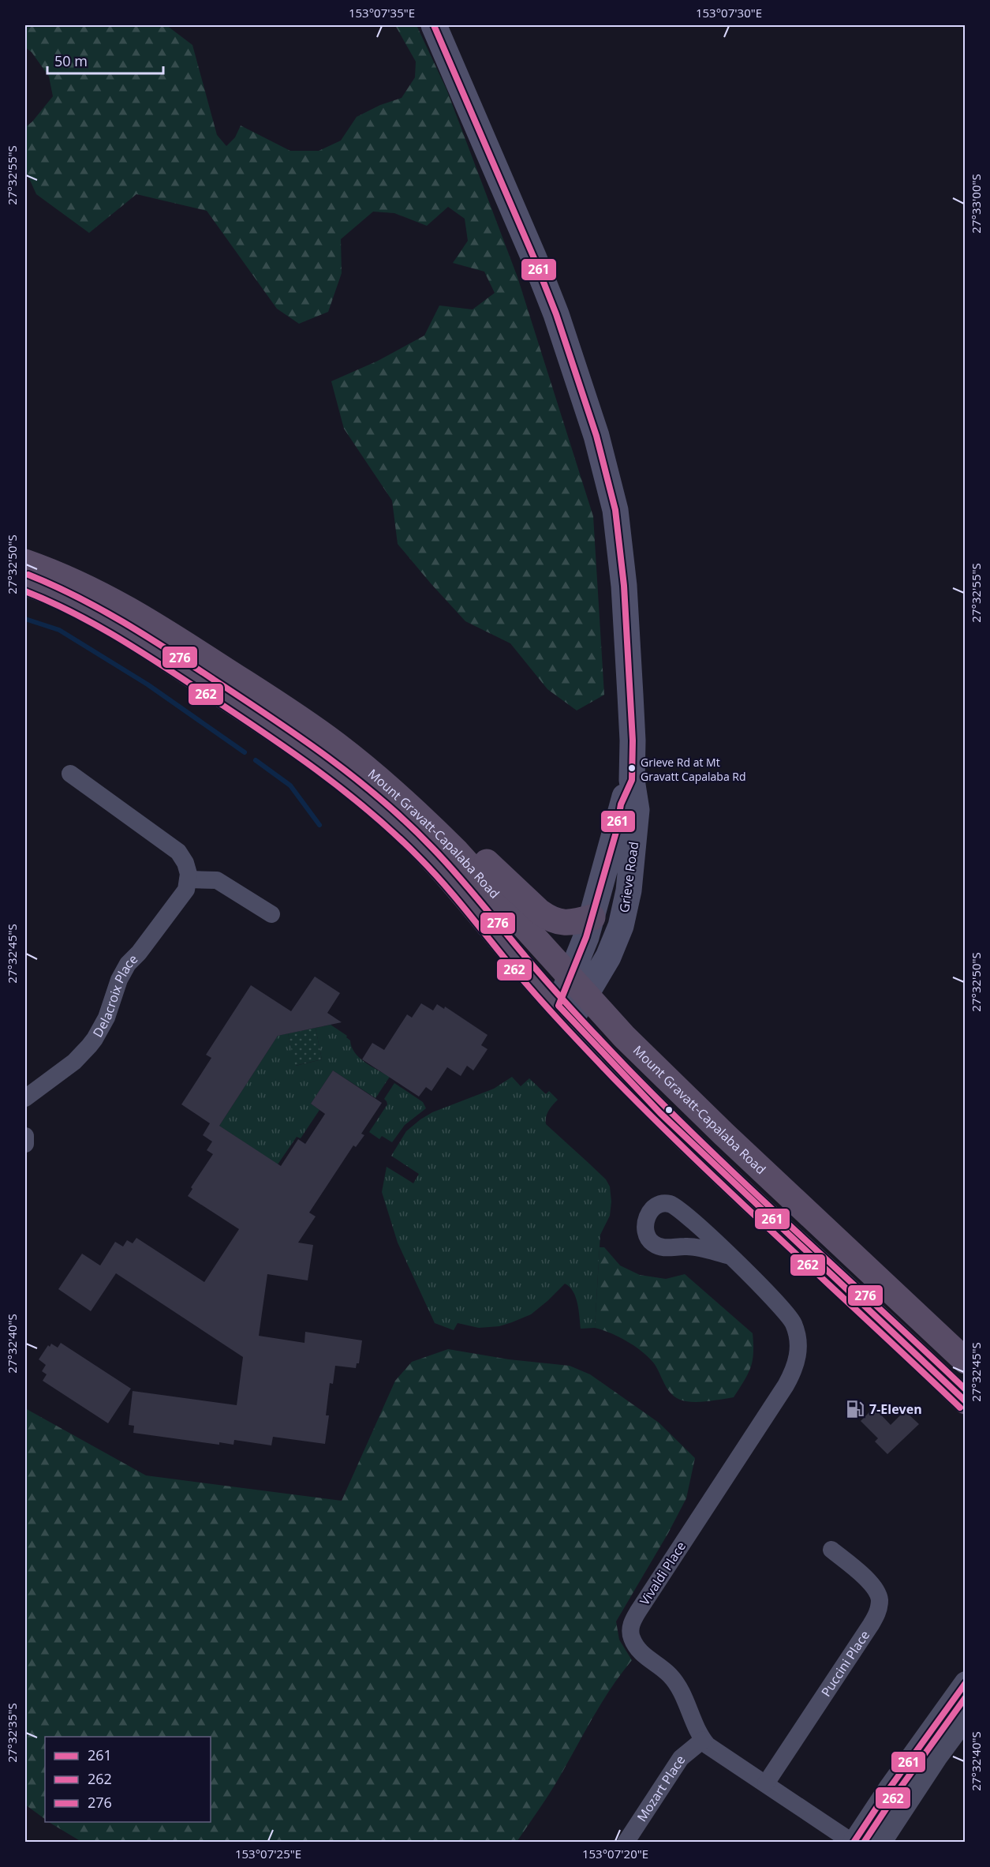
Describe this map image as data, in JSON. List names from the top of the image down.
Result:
{
  "streets": {
    "highway": ["Mount Gravatt-Capalaba Road"],
    "main road": ["Grieve Road"],
    "street": [
      "Delacroix Place",
      "Vivaldi Place",
      "Puccini Place",
      "Mozart Place"
    ]
  },
  "crossings": [
    ["Mount Gravatt-Capalaba Road", "Grieve Road"],
    ["Vivaldi Place", "Puccini Place"],
    ["Vivaldi Place", "Mozart Place"]
  ],
  "places": {
    "other": ["Grieve Rd at Mt Gravatt Capalaba Rd"],
    "fuel station": ["7-Eleven"]
  },
  "lines": ["transit line 261", "transit line 276", "transit line 262"],
  "legend": ["261", "262", "276"],
  "scale_bar": "50 m",
  "coordinates": [
    "153°07'35\"E",
    "153°07'30\"E",
    "27°32'55\"S",
    "27°33'00\"S",
    "27°32'50\"S",
    "27°32'45\"S",
    "27°32'40\"S",
    "27°32'35\"S",
    "153°07'25\"E",
    "153°07'20\"E"
  ]
}
